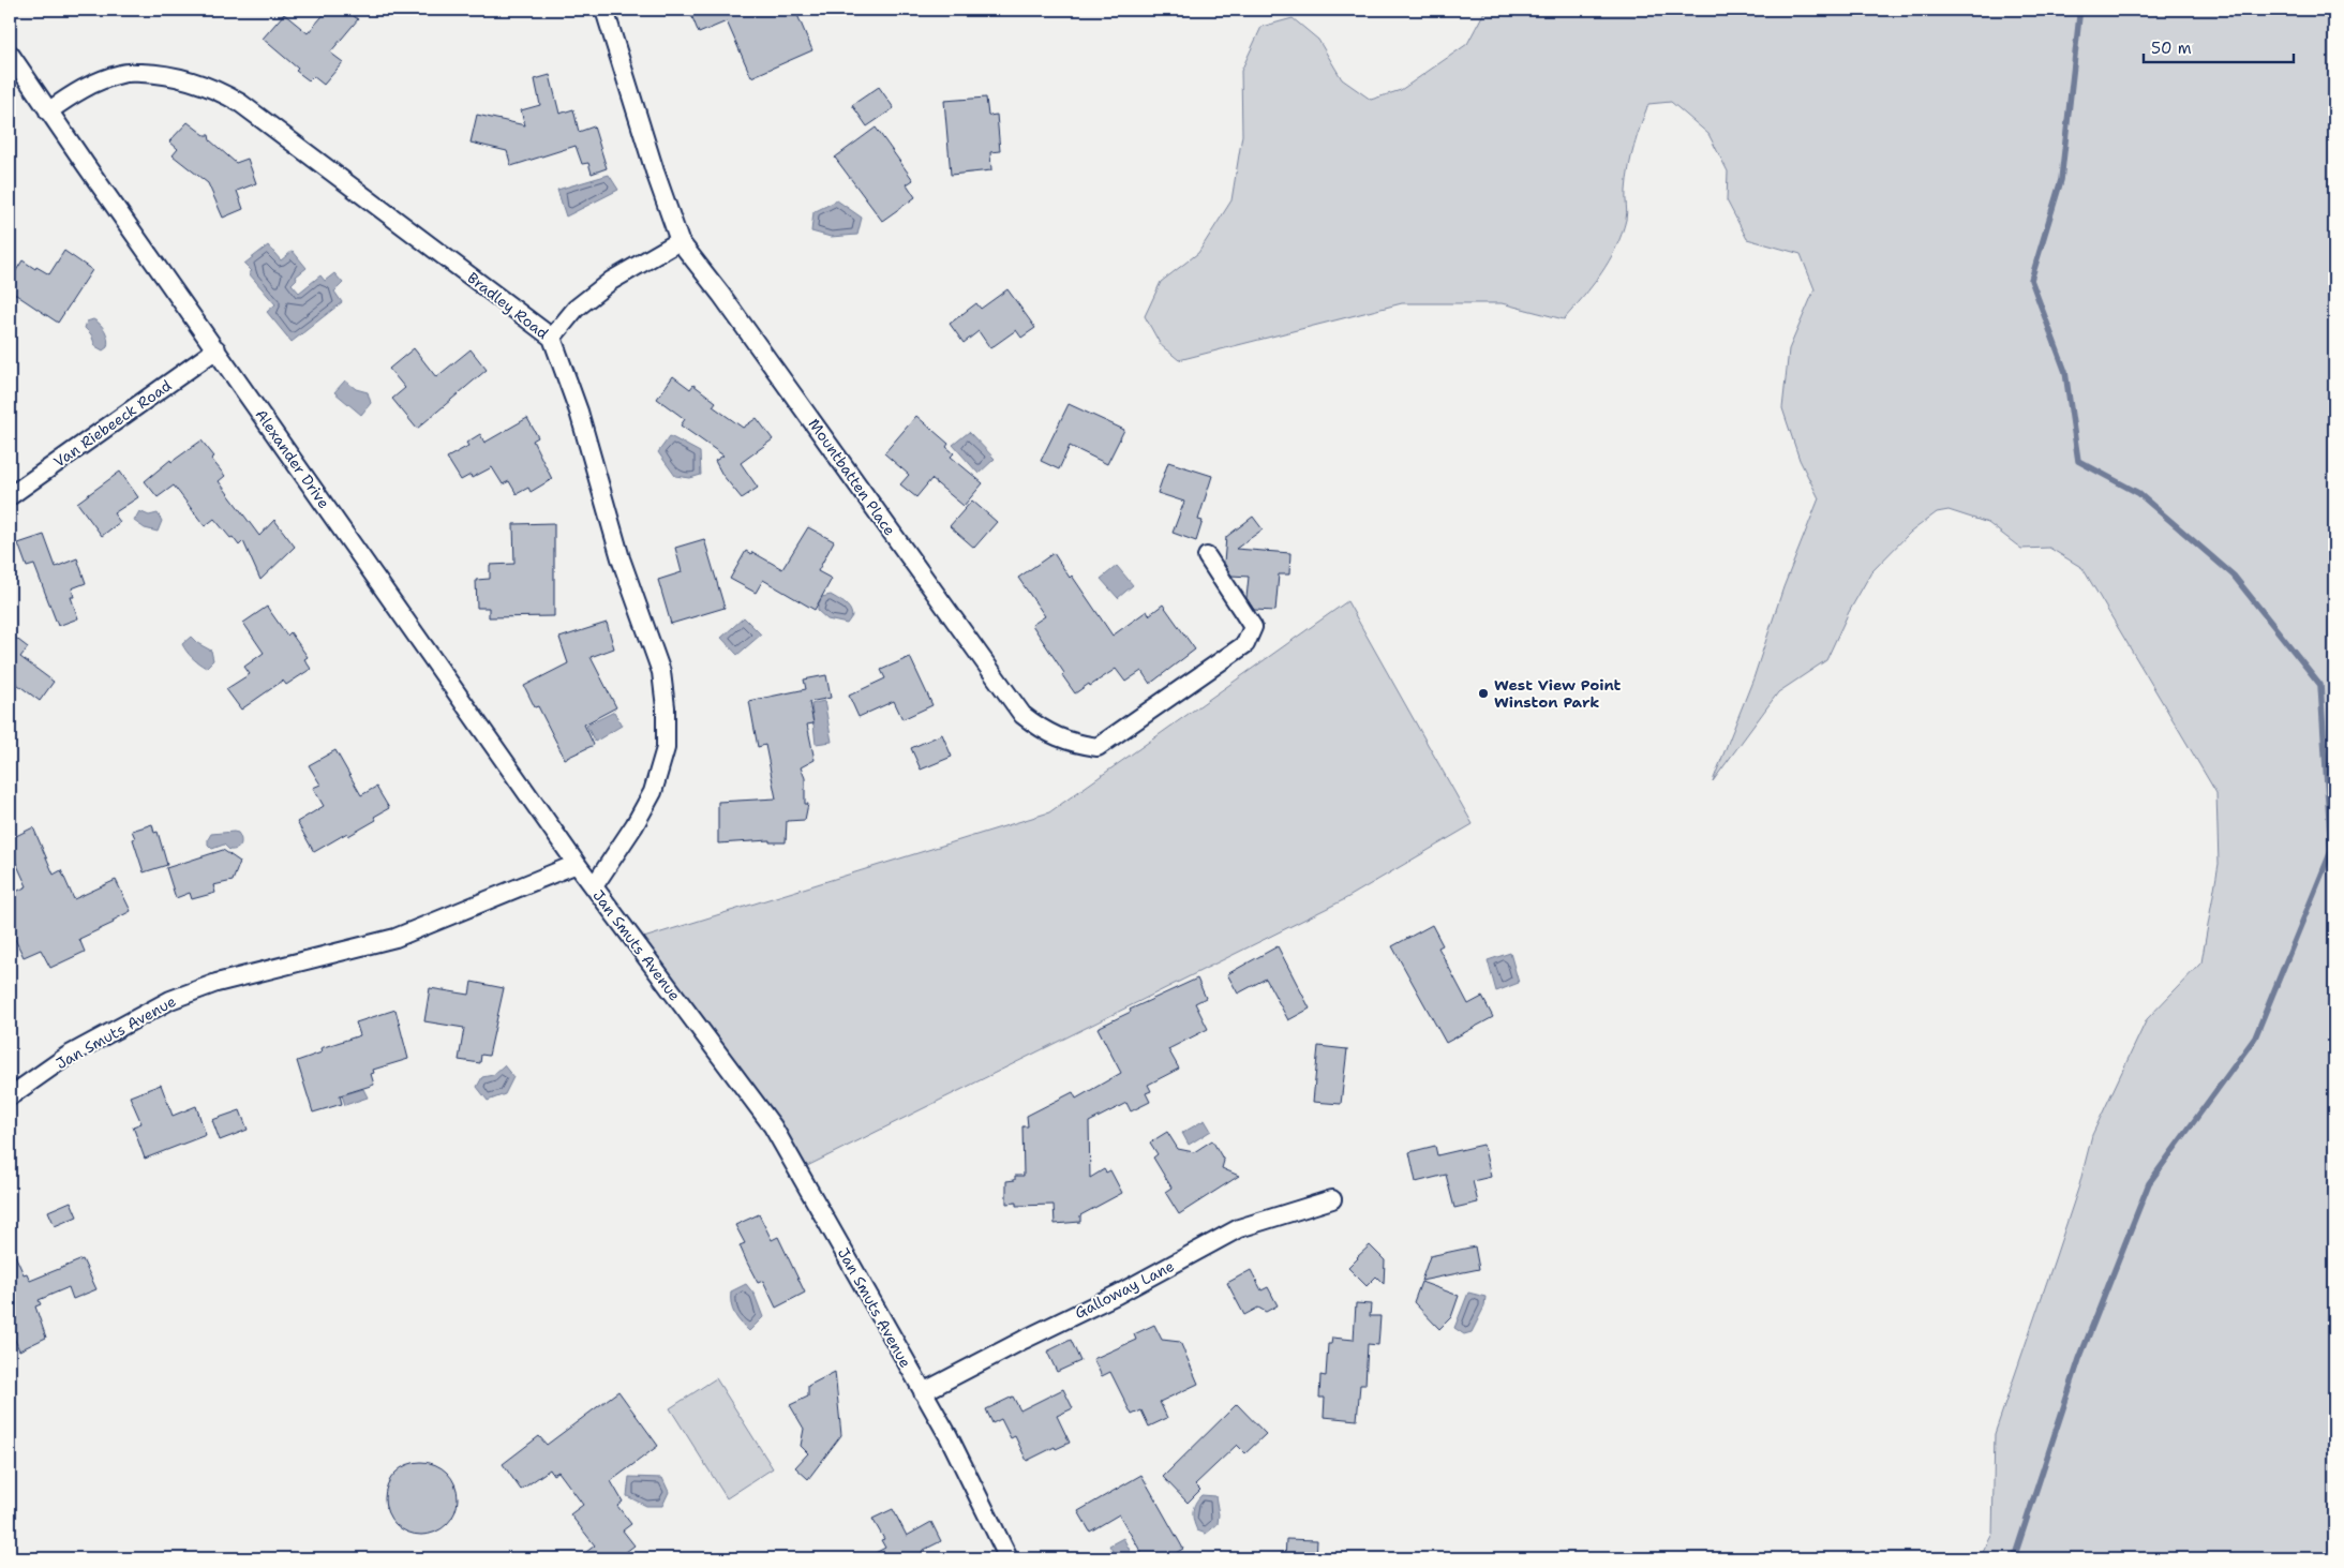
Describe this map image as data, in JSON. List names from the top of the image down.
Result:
{
  "streets": {
    "street": [
      "Bradley Road",
      "Van Riebeeck Road",
      "Alexander Drive",
      "Mountbatten Place",
      "Jan Smuts Avenue",
      "Galloway Lane"
    ]
  },
  "crossings": [
    ["Bradley Road", "Alexander Drive"],
    ["Bradley Road", "Jan Smuts Avenue"],
    ["Van Riebeeck Road", "Alexander Drive"],
    ["Alexander Drive", "Jan Smuts Avenue"],
    ["Jan Smuts Avenue", "Galloway Lane"]
  ],
  "places": ["West View Point Winston Park"],
  "scale_bar": "50 m"
}
